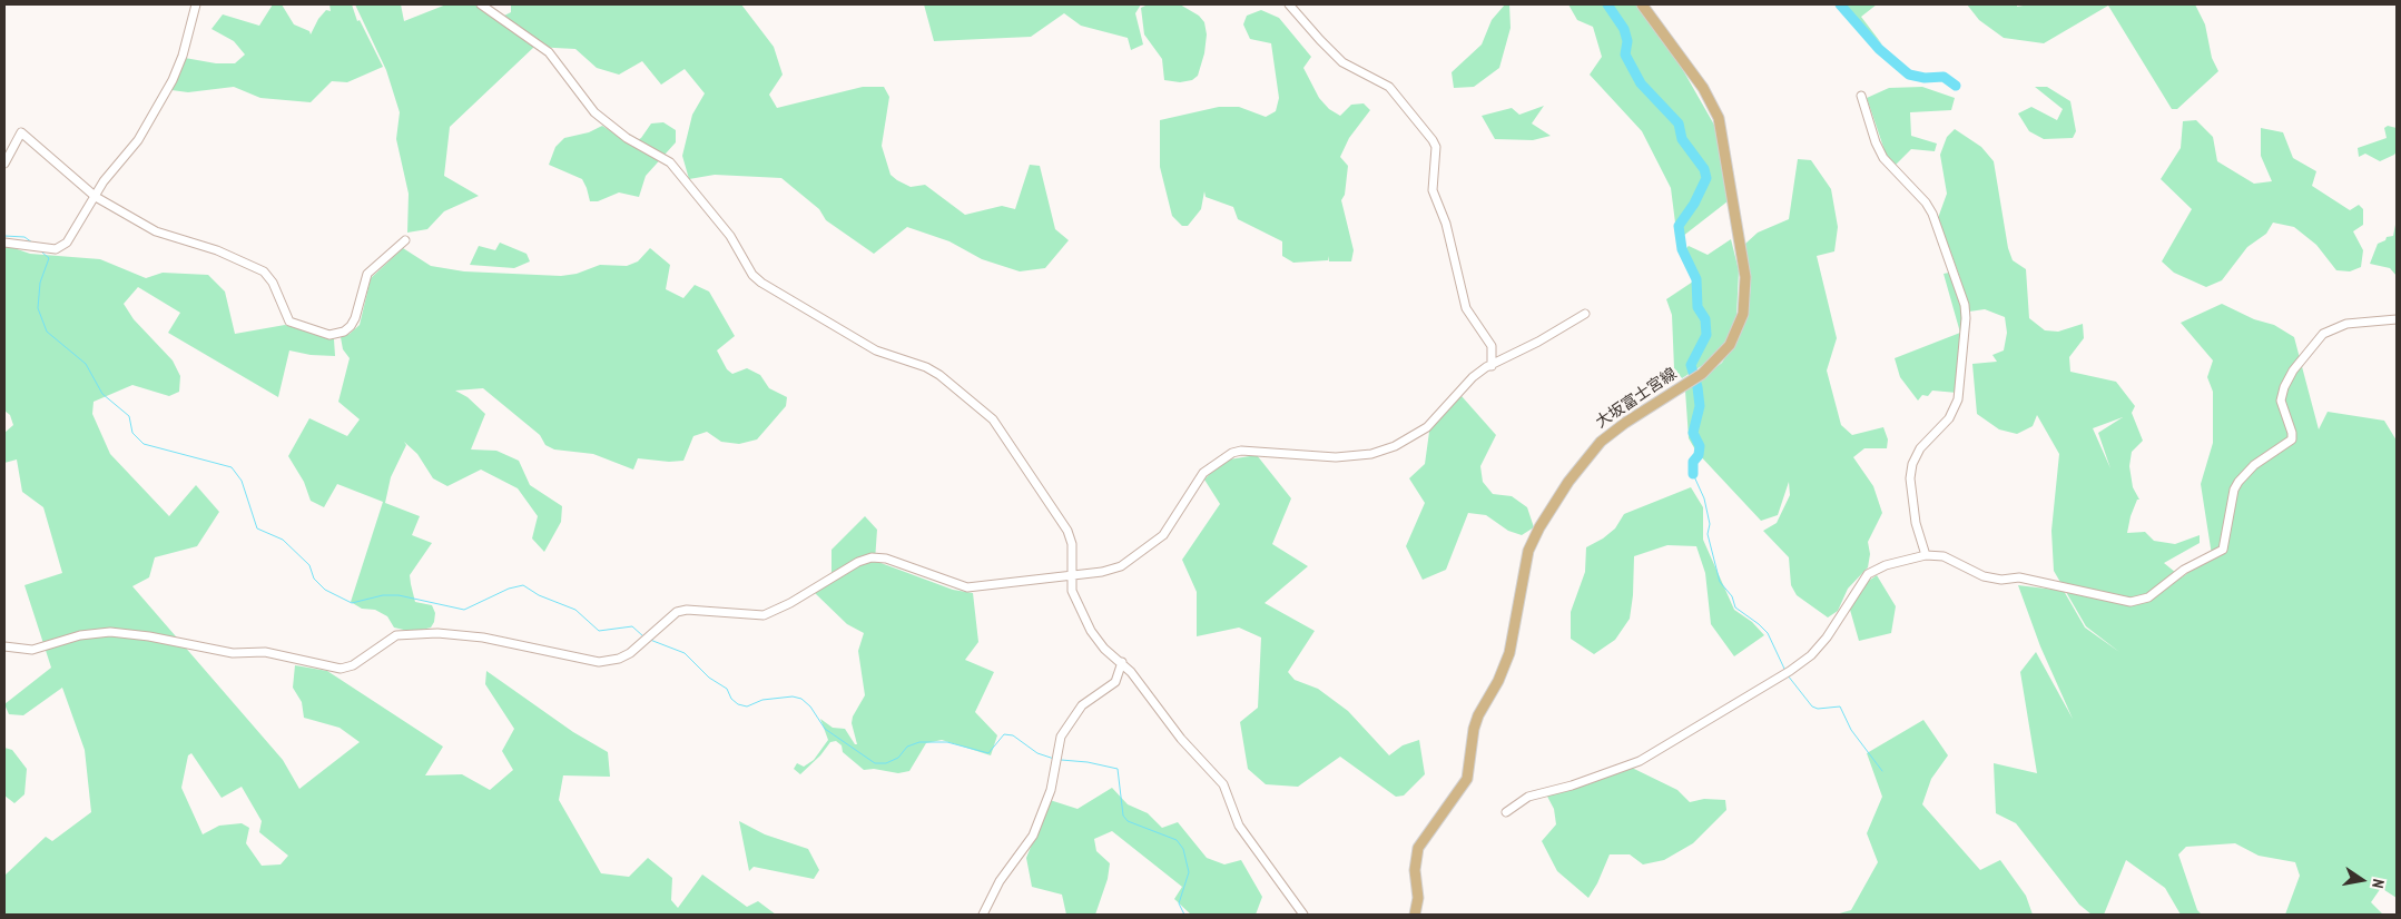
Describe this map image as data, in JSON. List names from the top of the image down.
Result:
{
  "streets": {
    "main road": ["大坂富士宮線"]
  },
  "north": "right"
}
